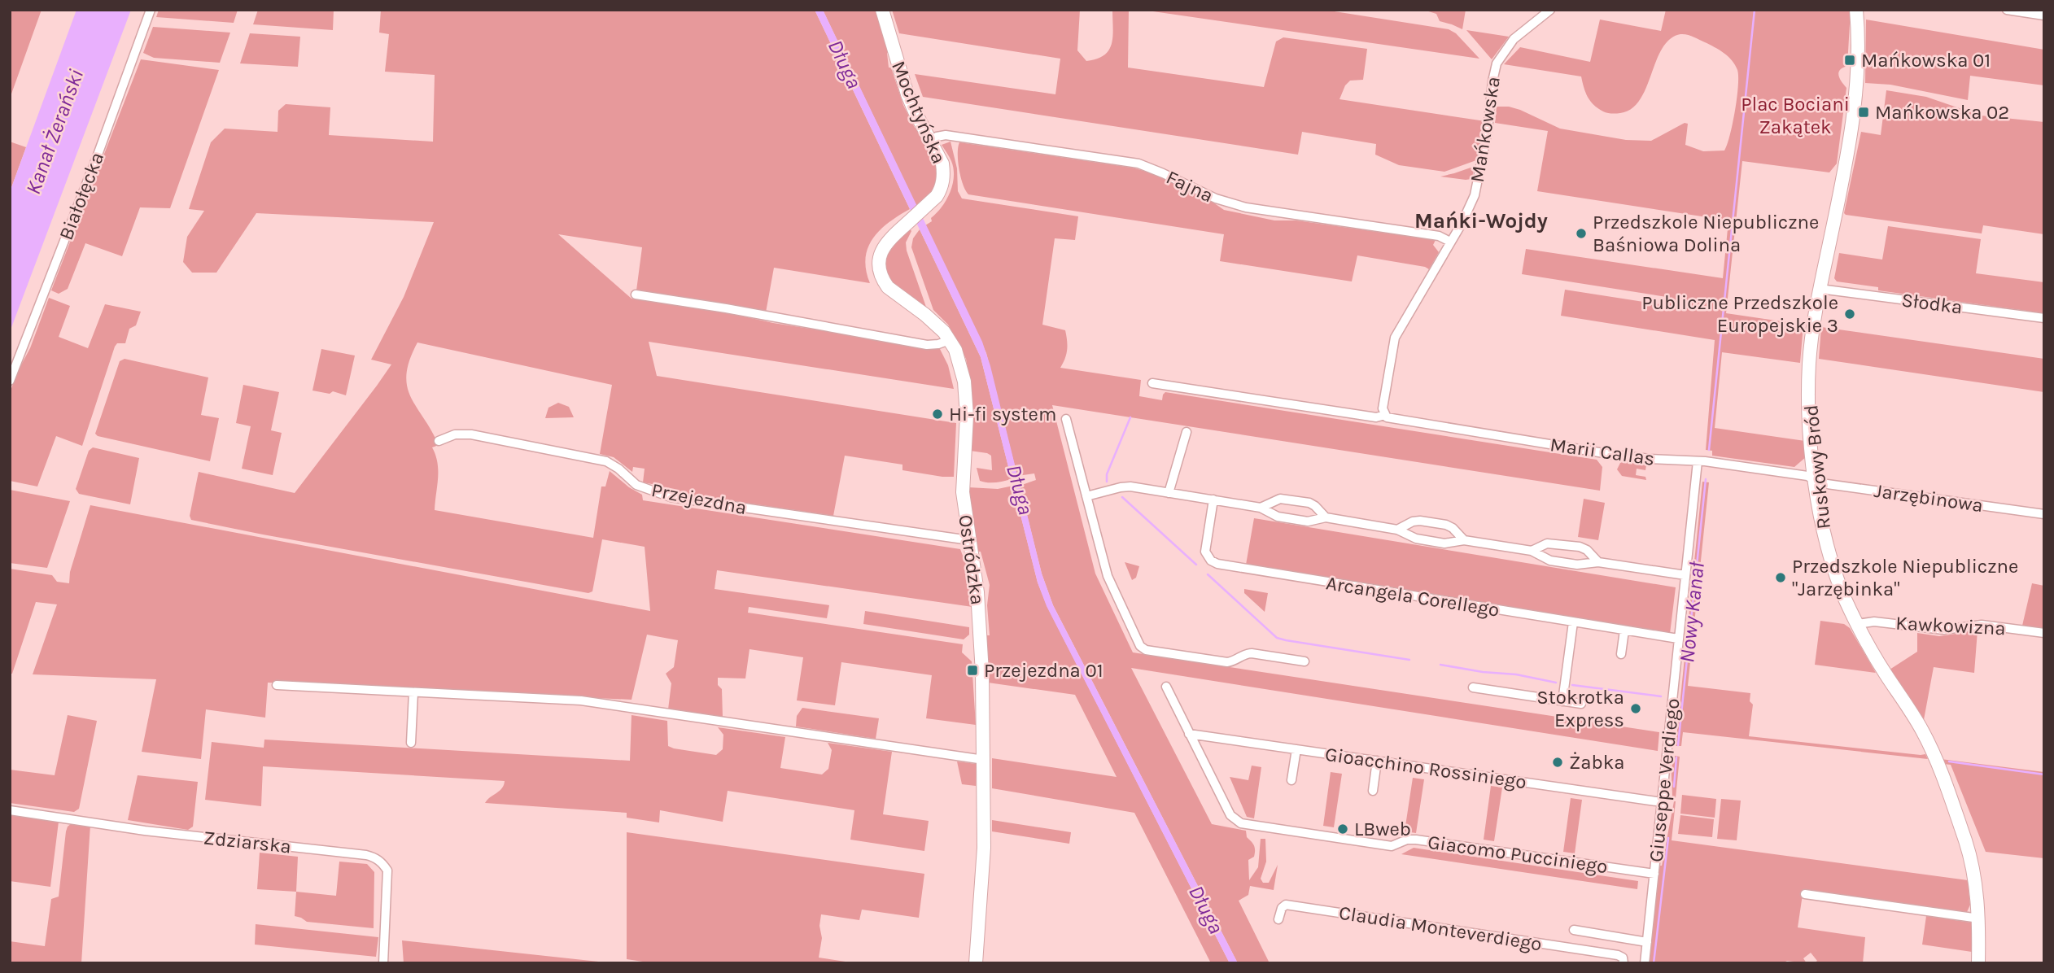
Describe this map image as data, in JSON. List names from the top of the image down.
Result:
{
  "streets": {
    "street": [
      "Mochtyńska",
      "Mańkowska",
      "Fajna",
      "Białołęcka",
      "Słodka",
      "Marii Callas",
      "Ruskowy Bród",
      "Jarzębinowa",
      "Przejezdna",
      "Ostródzka",
      "Arcangela Corellego",
      "Kawkowizna",
      "Gioacchino Rossiniego",
      "Giuseppe Verdiego",
      "Zdziarska",
      "Giacomo Pucciniego",
      "Claudia Monteverdiego"
    ]
  },
  "crossings": [
    ["Mochtyńska", "Fajna"],
    ["Mochtyńska", "Ostródzka"],
    ["Mańkowska", "Fajna"],
    ["Mańkowska", "Marii Callas"],
    ["Słodka", "Ruskowy Bród"],
    ["Marii Callas", "Ruskowy Bród"],
    ["Marii Callas", "Jarzębinowa"],
    ["Marii Callas", "Giuseppe Verdiego"],
    ["Ruskowy Bród", "Jarzębinowa"],
    ["Ruskowy Bród", "Kawkowizna"],
    ["Przejezdna", "Ostródzka"],
    ["Arcangela Corellego", "Giuseppe Verdiego"],
    ["Gioacchino Rossiniego", "Giuseppe Verdiego"],
    ["Gioacchino Rossiniego", "Giacomo Pucciniego"],
    ["Giuseppe Verdiego", "Giacomo Pucciniego"]
  ],
  "districts": ["Mańki-Wojdy"],
  "water": ["Długa", "Kanał Żerański", "Nowy Kanał"],
  "parks": ["Plac Bociani Zakątek"],
  "places": {
    "transit": ["Mańkowska 01", "Mańkowska 02", "Przejezdna 01"],
    "other": [
      "Przedszkole Niepubliczne Baśniowa Dolina",
      "Publiczne Przedszkole Europejskie 3",
      "Hi-fi system",
      "Przedszkole Niepubliczne \"Jarzębinka\"",
      "Stokrotka Express",
      "Żabka",
      "LBweb"
    ]
  }
}
